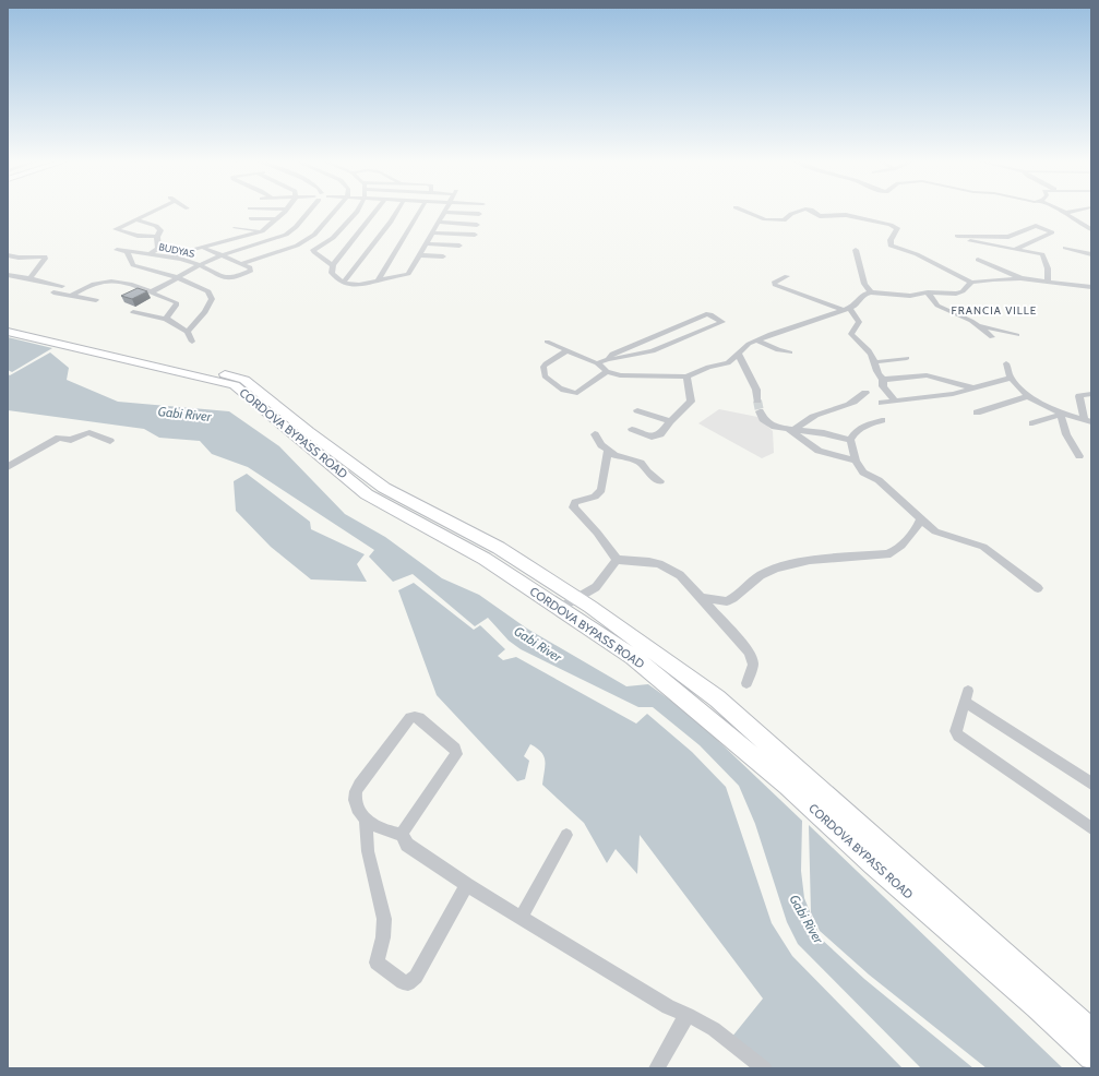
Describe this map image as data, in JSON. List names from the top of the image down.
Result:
{
  "streets": {
    "main road": ["CORDOVA BYPASS ROAD"],
    "street": ["BUDYAS"]
  },
  "districts": ["FRANCIA VILLE"],
  "water": ["Gabi River"]
}
